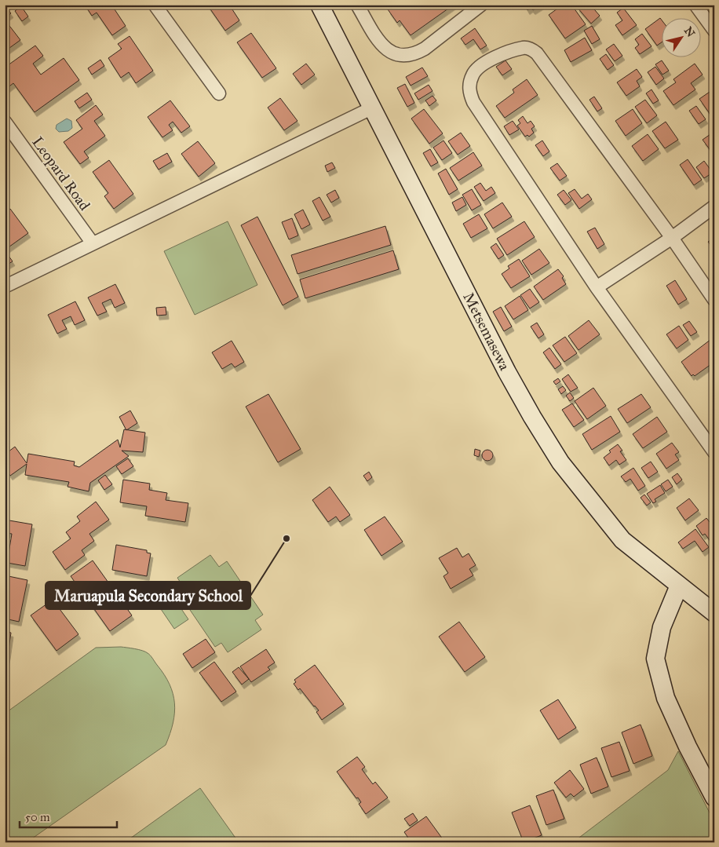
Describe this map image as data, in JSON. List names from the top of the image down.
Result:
{
  "streets": {
    "street": ["Leopard Road", "Metsemasewa"]
  },
  "places": ["Maruapula Secondary School"],
  "scale_bar": "50 m",
  "north": "top right"
}
